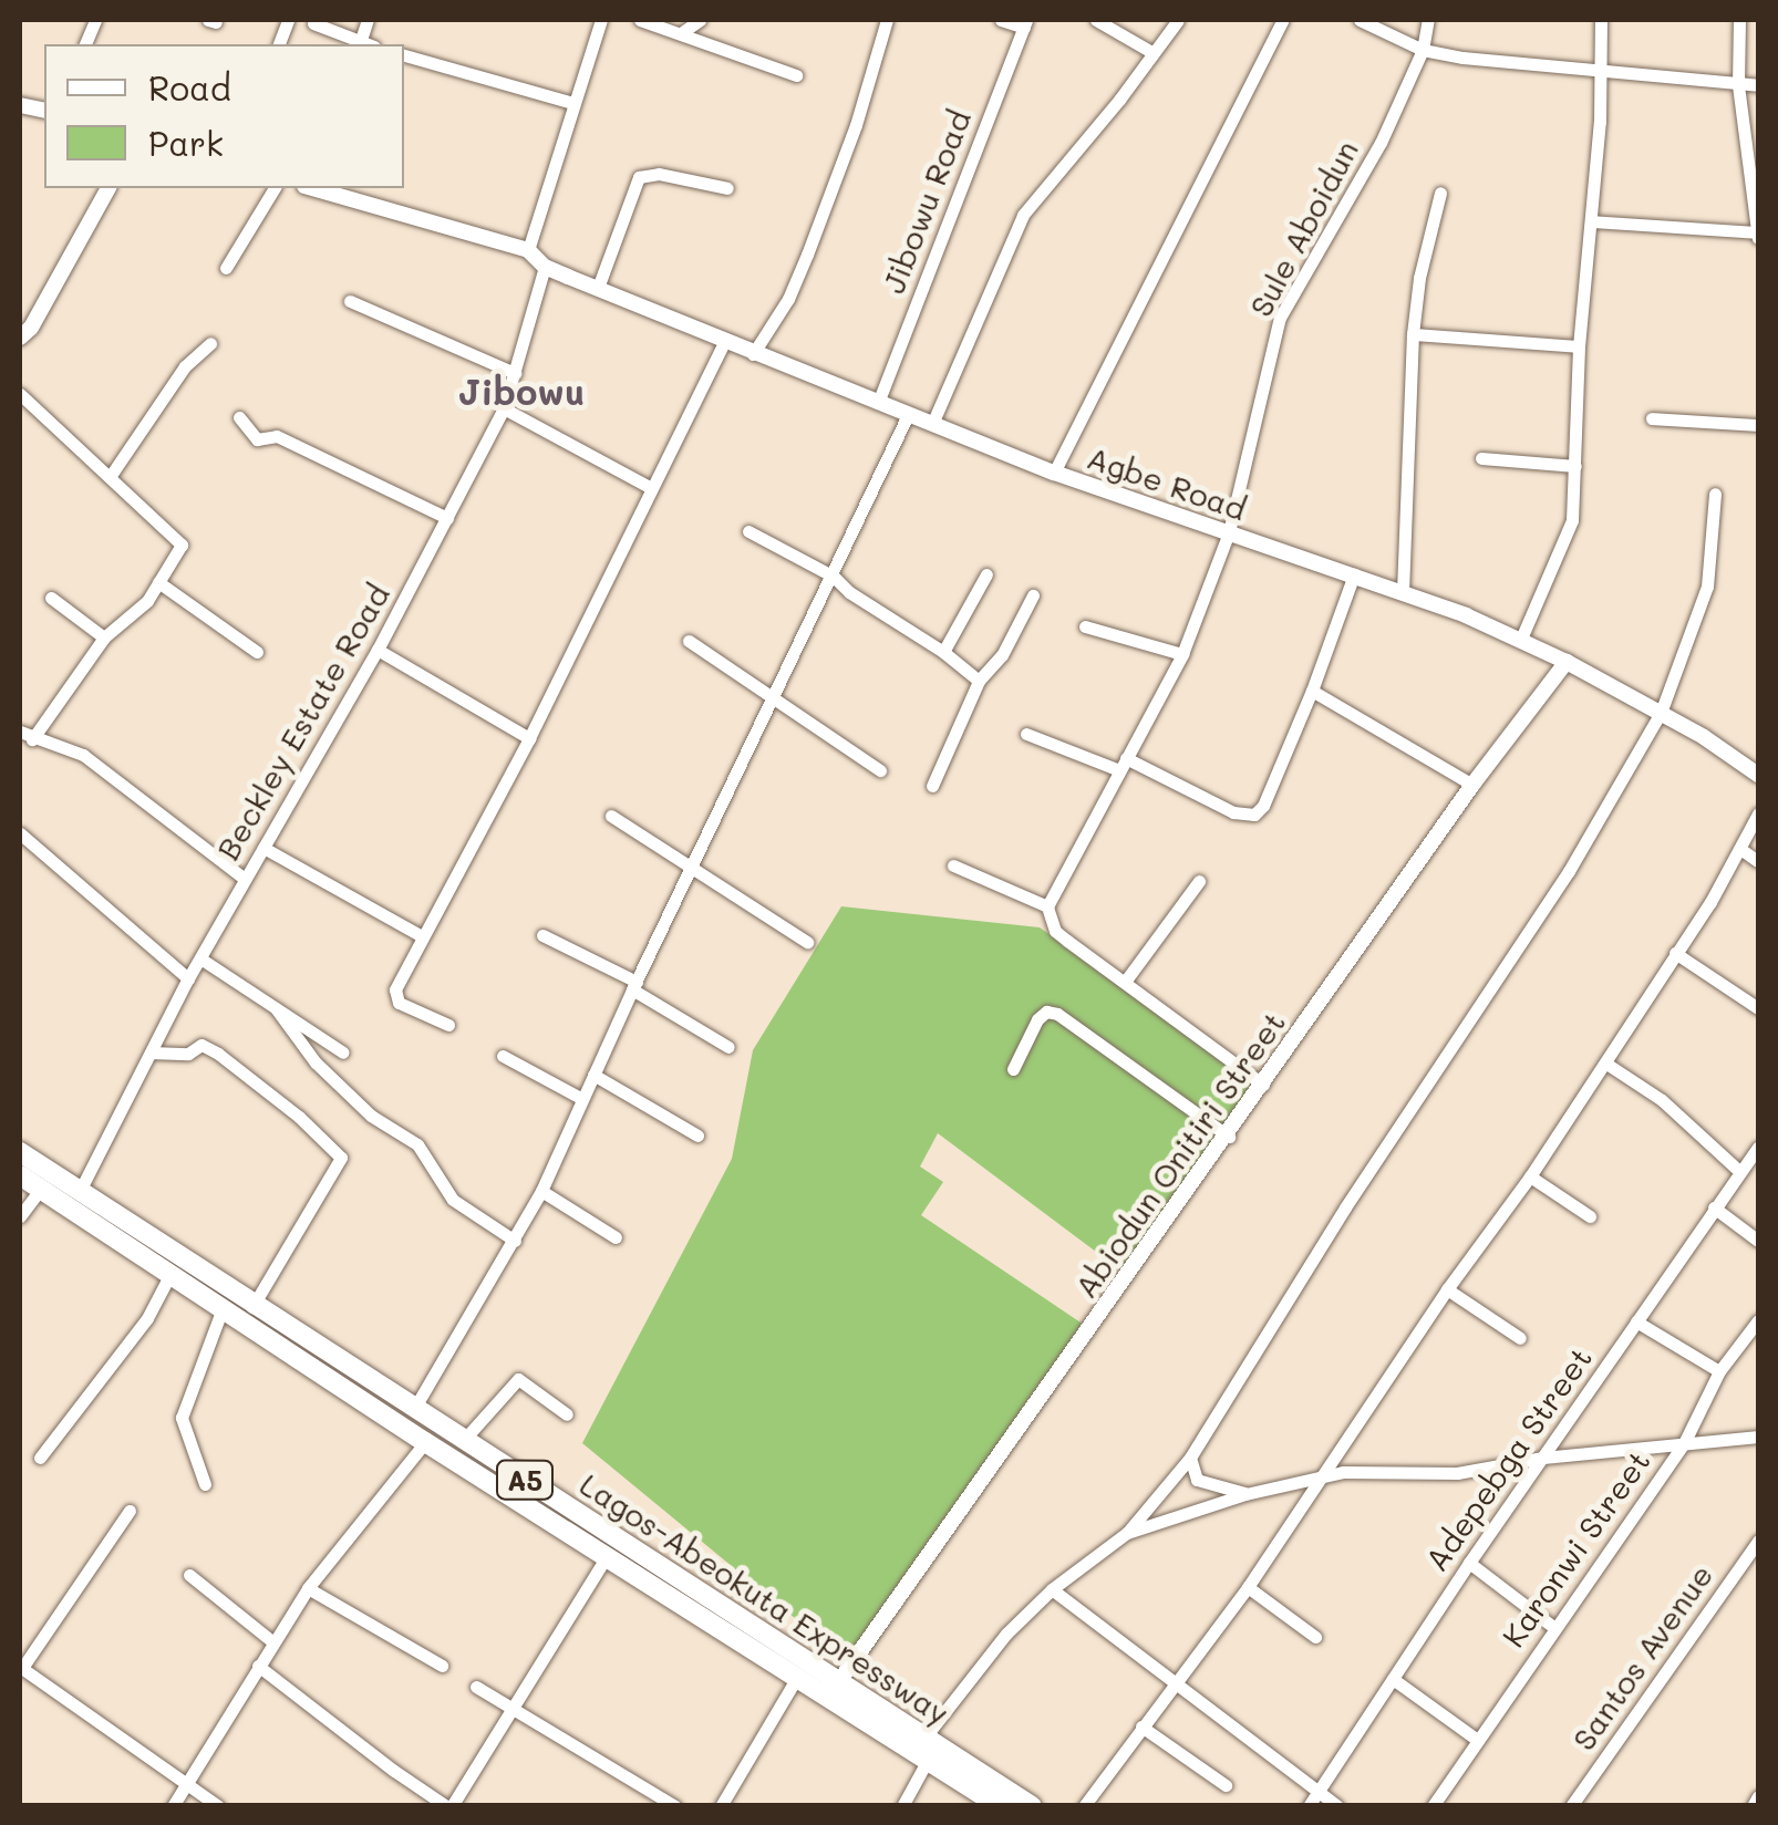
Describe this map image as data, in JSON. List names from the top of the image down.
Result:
{
  "streets": {
    "highway": ["A5", "Lagos-Abeokuta Expressway"],
    "street": [
      "Jibowu Road",
      "Sule Aboidun",
      "Agbe Road",
      "Beckley Estate Road",
      "Abiodun Onitiri Street",
      "Adepebga Street",
      "Karonwi Street",
      "Santos Avenue"
    ]
  },
  "crossings": [
    ["Jibowu Road", "Agbe Road"],
    ["Sule Aboidun", "Agbe Road"],
    ["Agbe Road", "Beckley Estate Road"],
    ["Agbe Road", "Abiodun Onitiri Street"],
    ["Beckley Estate Road", "Lagos-Abeokuta Expressway"],
    ["Abiodun Onitiri Street", "Lagos-Abeokuta Expressway"]
  ],
  "districts": ["Jibowu"],
  "legend": ["Road", "Park"]
}
